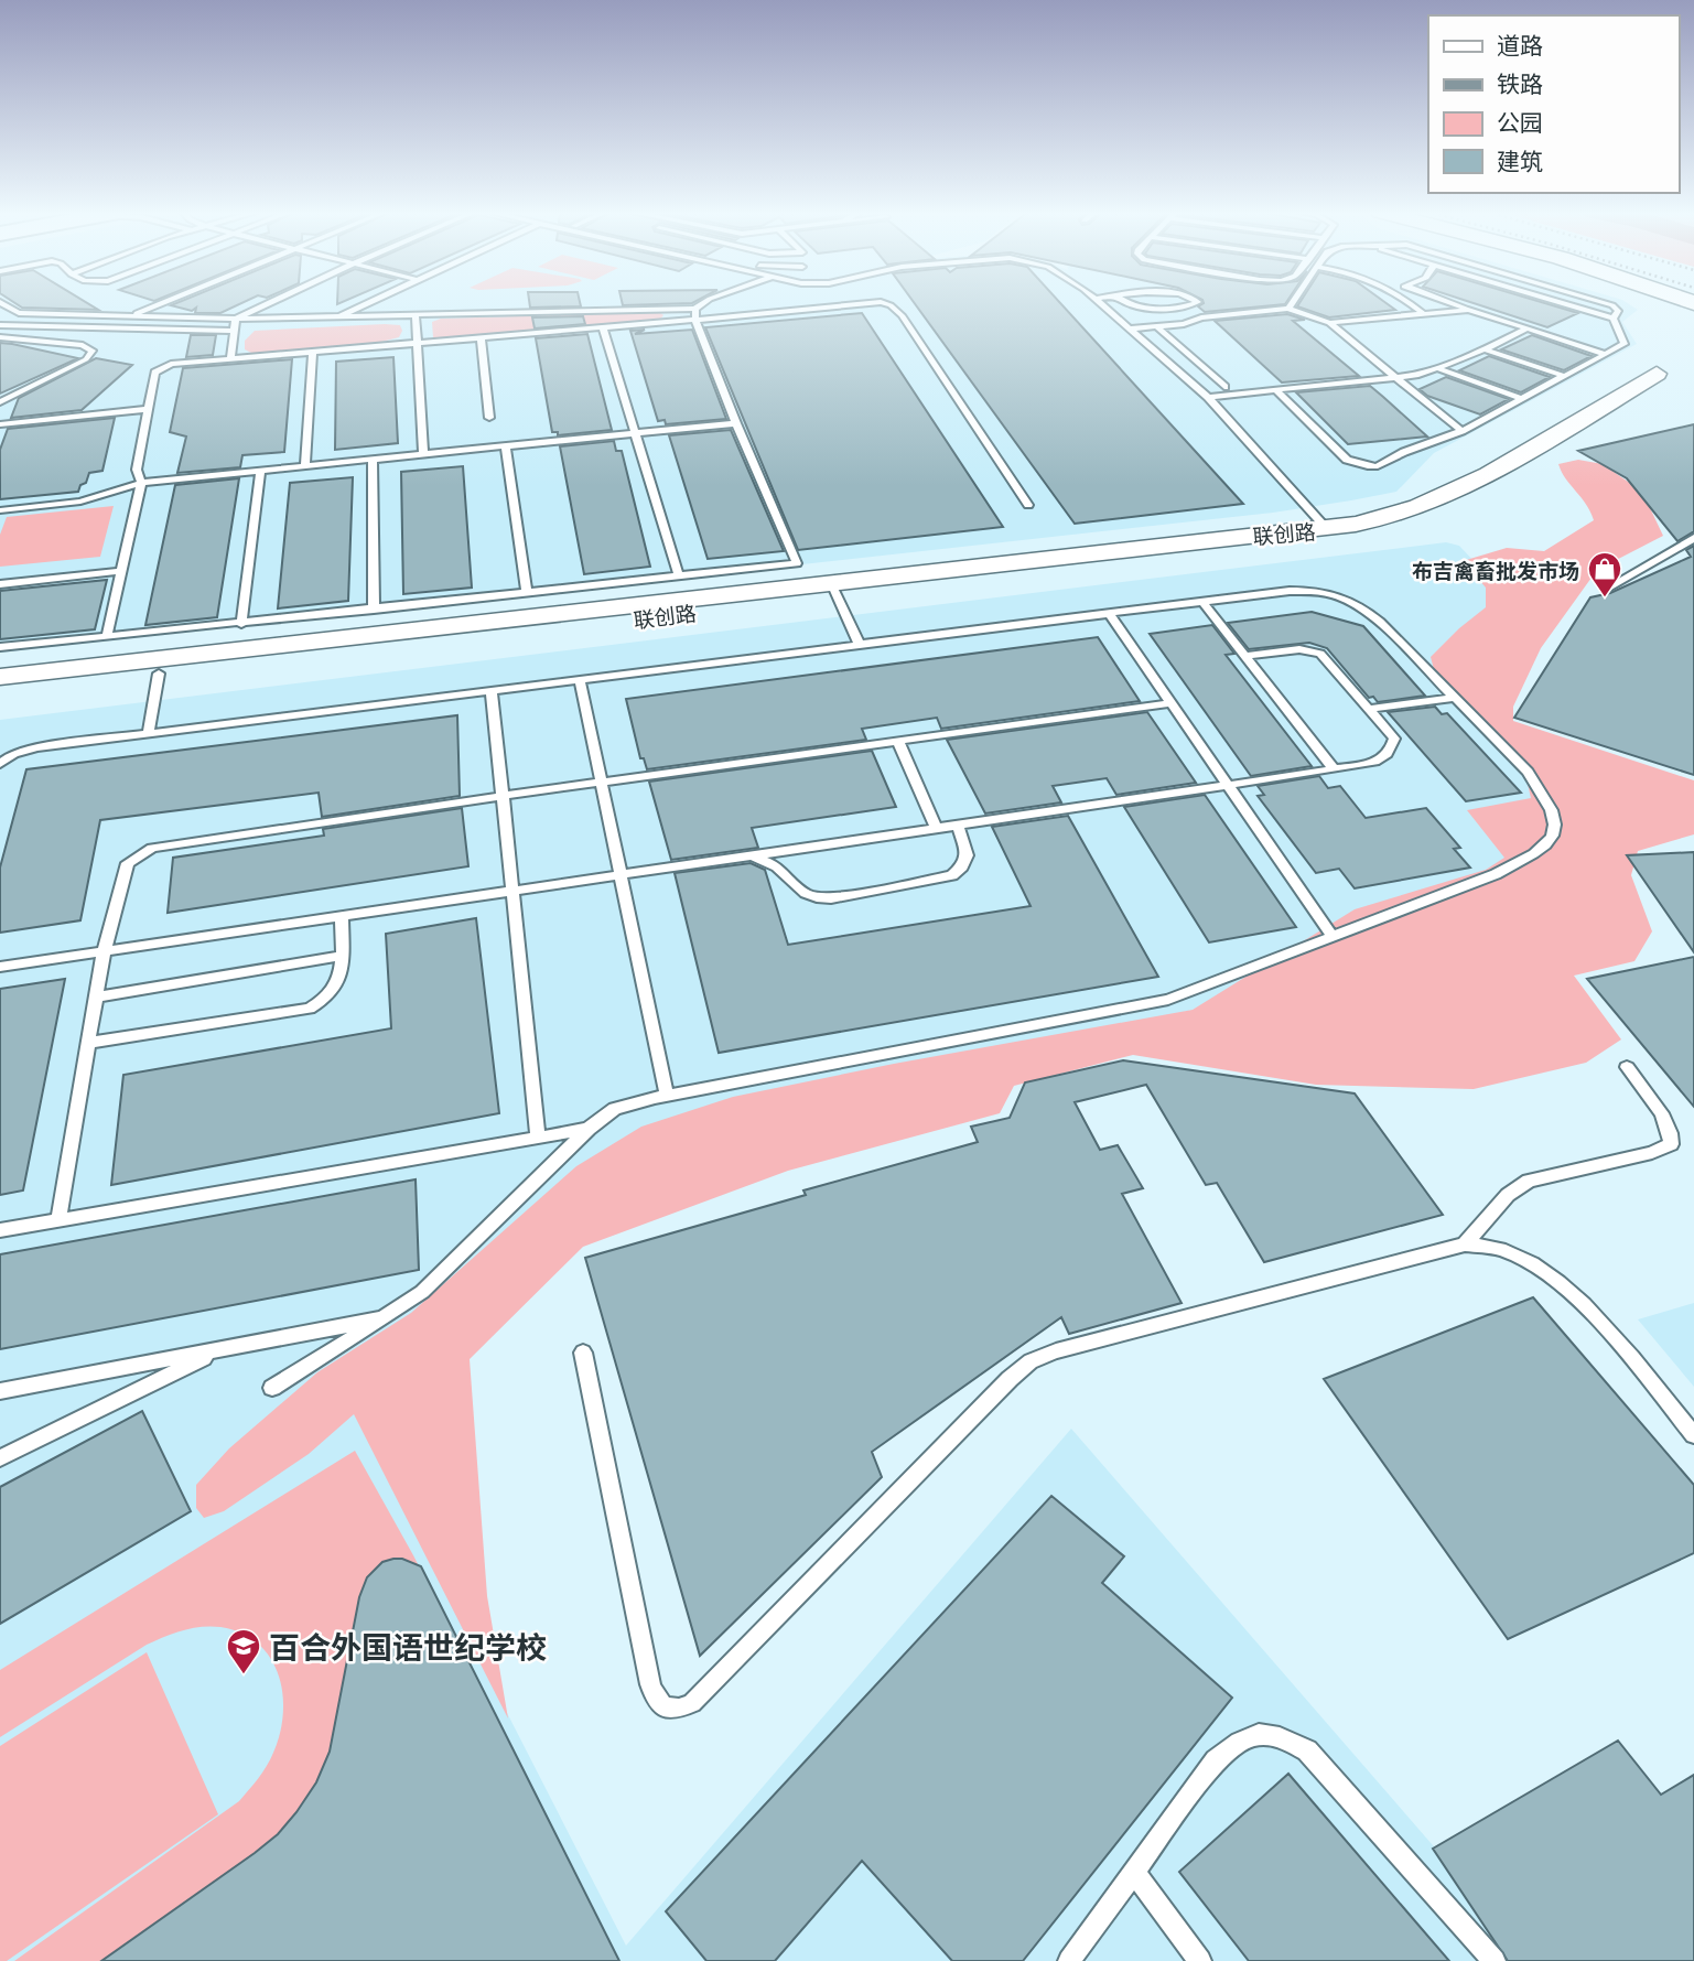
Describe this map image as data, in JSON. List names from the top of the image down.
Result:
{
  "streets": {
    "street": ["联创路"]
  },
  "places": {
    "shop": ["布吉禽畜批发市场"],
    "school or university": ["百合外国语世纪学校"]
  },
  "legend": [
    "道路",
    "铁路",
    "公园",
    "建筑"
  ]
}
